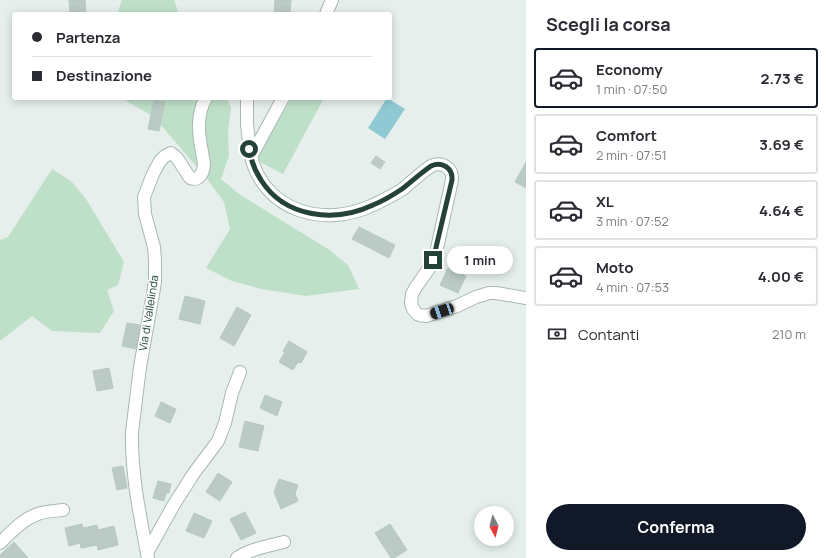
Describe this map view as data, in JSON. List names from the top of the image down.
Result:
{
  "streets": {
    "street": ["Via di Vallelinda"]
  },
  "north": "bottom",
  "page": {
    "heading": "Scegli la corsa",
    "banner": ["Partenza", "Destinazione"],
    "list": [
      {
        "name": "Economy",
        "note": "1 min · 07:50",
        "value": "2.73 €"
      },
      {
        "name": "Comfort",
        "note": "2 min · 07:51",
        "value": "3.69 €"
      },
      {
        "name": "XL",
        "note": "3 min · 07:52",
        "value": "4.64 €"
      },
      {
        "name": "Moto",
        "note": "4 min · 07:53",
        "value": "4.00 €"
      }
    ],
    "bubble": "1 min",
    "pay": ["Contanti", "210 m"],
    "buttons": "Conferma"
  }
}
